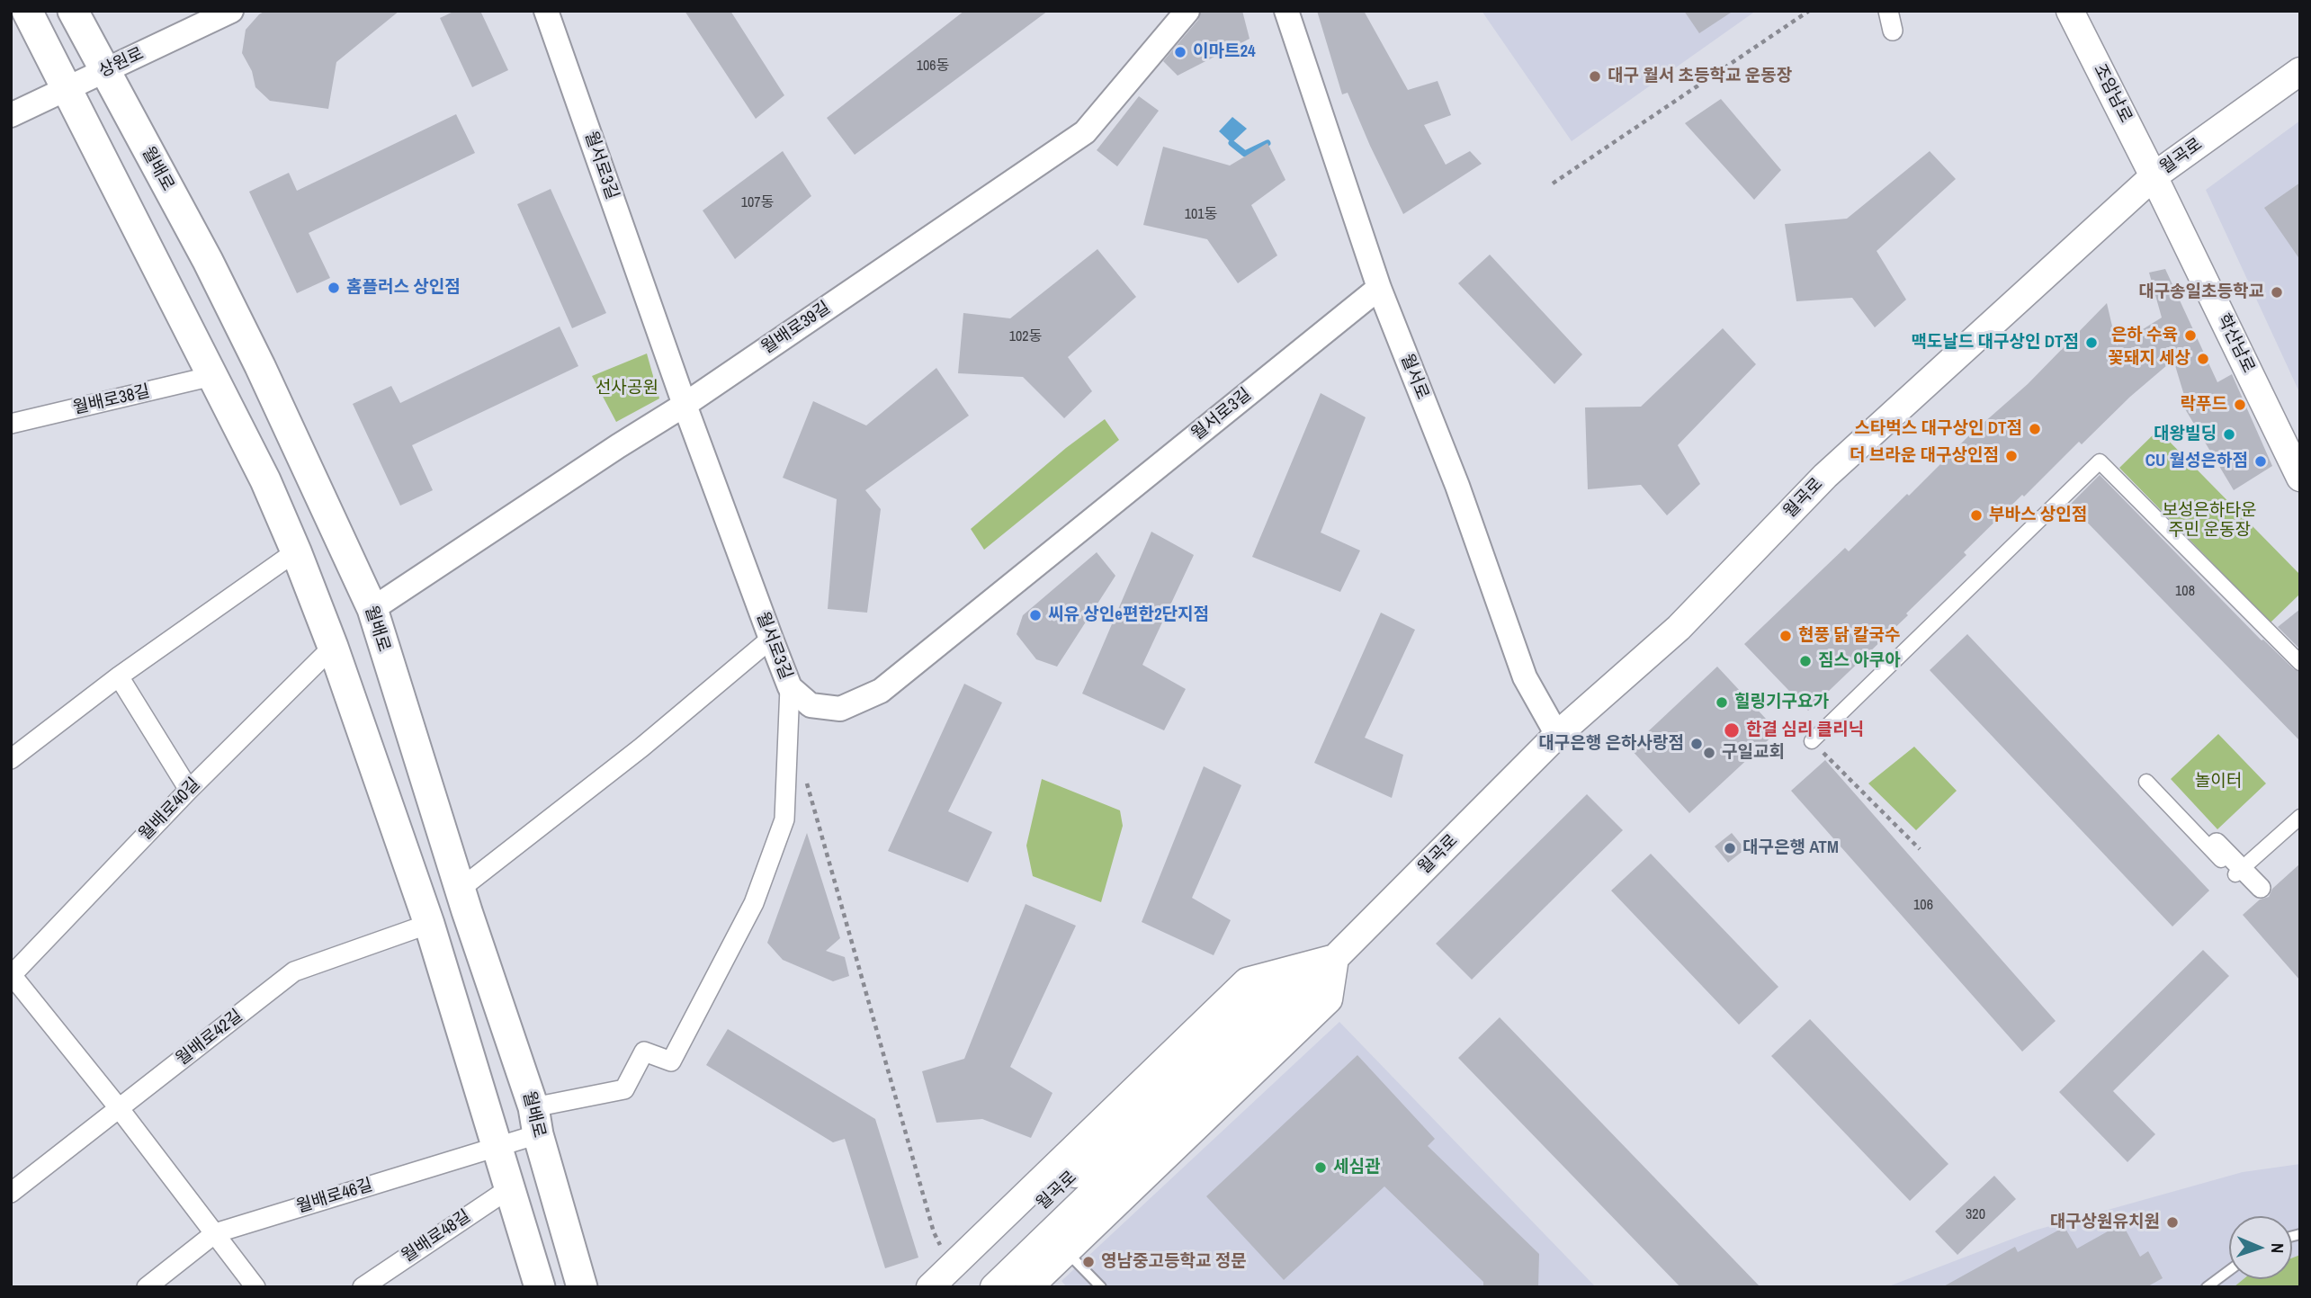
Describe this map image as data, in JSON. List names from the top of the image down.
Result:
{
  "streets": {
    "main road": [
      "조암남로",
      "월곡로",
      "월배로",
      "학산남로"
    ],
    "street": [
      "상원로",
      "월서로3길",
      "월배로39길",
      "월서로",
      "월배로38길",
      "월배로40길",
      "월배로42길",
      "월배로46길",
      "월배로48길"
    ]
  },
  "crossings": [
    ["상원로", "월배로"],
    ["조암남로", "월곡로"],
    ["조암남로", "학산남로"],
    ["월곡로", "학산남로"],
    ["월곡로", "월서로"],
    ["월서로3길", "월배로39길"],
    ["월서로3길", "월서로"],
    ["월서로3길", "월배로46길"],
    ["월배로", "월배로39길"],
    ["월배로", "월배로46길"],
    ["월배로40길", "월배로42길"],
    ["월배로40길", "월배로46길"]
  ],
  "parks": ["선사공원", "보성은하타운 주민 운동장", "놀이터"],
  "places": [
    "이마트24",
    "대구 월서 초등학교 운동장",
    "홈플러스 상인점",
    "대구송일초등학교",
    "은하 수육",
    "맥도날드 대구상인 DT점",
    "꽃돼지 세상",
    "락푸드",
    "스타벅스 대구상인 DT점",
    "대왕빌딩",
    "더 브라운 대구상인점",
    "CU 월성은하점",
    "부바스 상인점",
    "씨유 상인e편한2단지점",
    "현풍 닭 칼국수",
    "짐스 아쿠아",
    "힐링기구요가",
    "한결 심리 클리닉",
    "대구은행 은하사랑점",
    "구일교회",
    "대구은행 ATM",
    "세심관",
    "대구상원유치원",
    "영남중고등학교 정문"
  ],
  "house_numbers": [
    "106동",
    "107동",
    "101동",
    "102동",
    "108",
    "106",
    "320"
  ],
  "north": "right"
}
